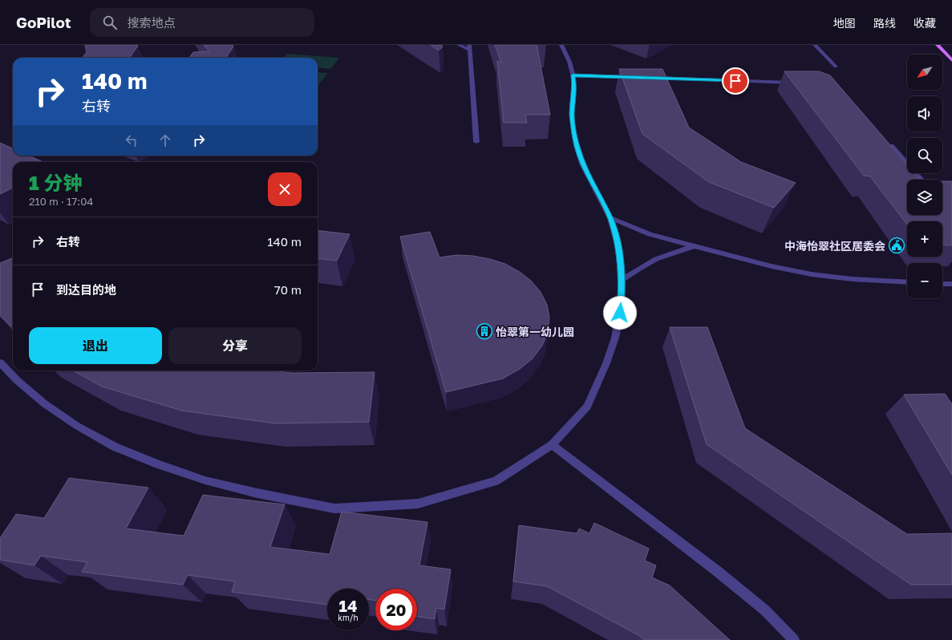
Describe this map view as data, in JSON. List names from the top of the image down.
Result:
{
  "places": {
    "public building": ["中海怡翠社区居委会"],
    "building": ["怡翠第一幼儿园"]
  },
  "north": "bottom left",
  "page": {
    "header": "GoPilot",
    "search": "搜索地点",
    "nav": ["地图", "路线", "收藏"],
    "map_buttons": ["+", "−"],
    "turn": ["140 m", "右转"],
    "heading": ["1 分钟", "210 m · 17:04"],
    "list": [
      {
        "name": "右转",
        "value": "140 m"
      },
      {
        "name": "到达目的地",
        "value": "70 m"
      }
    ],
    "buttons": ["退出", "分享"],
    "speed": "14 km/h",
    "limit": "20"
  }
}
